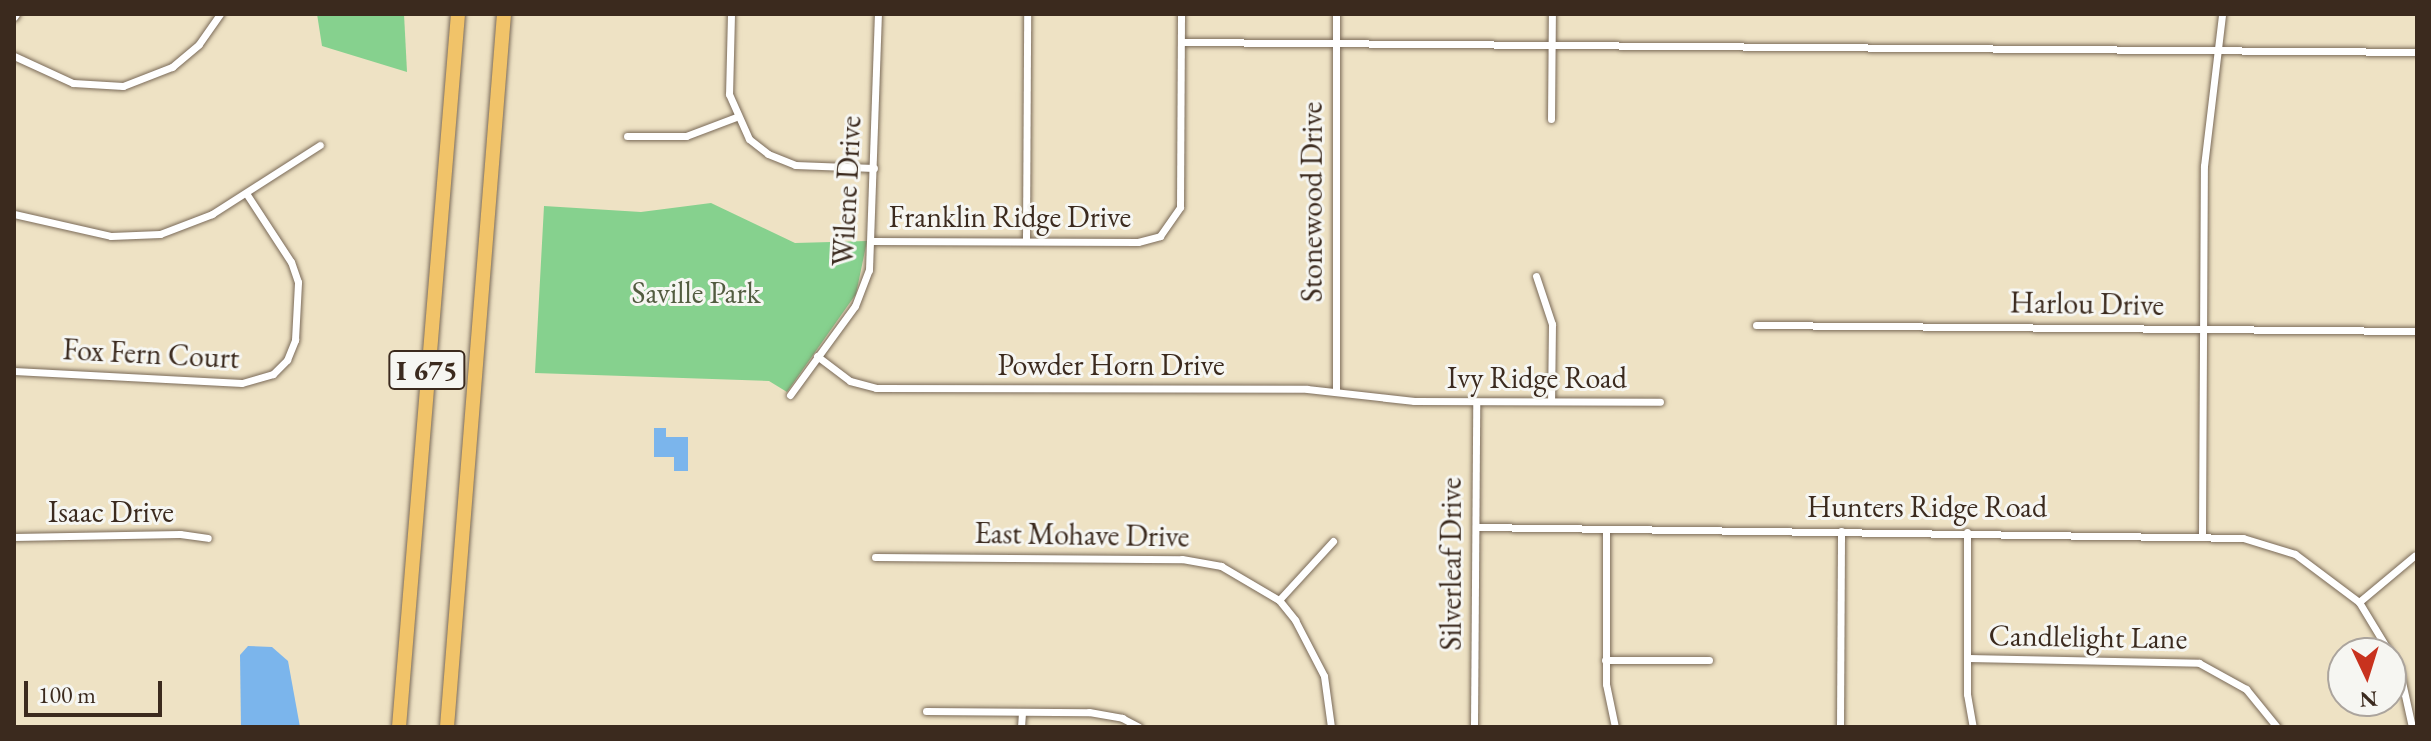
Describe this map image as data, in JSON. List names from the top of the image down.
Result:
{
  "streets": {
    "highway": ["I 675"],
    "street": [
      "Wilene Drive",
      "Stonewood Drive",
      "Franklin Ridge Drive",
      "Harlou Drive",
      "Fox Fern Court",
      "Powder Horn Drive",
      "Ivy Ridge Road",
      "Hunters Ridge Road",
      "Isaac Drive",
      "East Mohave Drive",
      "Silverleaf Drive",
      "Candlelight Lane"
    ]
  },
  "crossings": [
    ["Wilene Drive", "Franklin Ridge Drive"],
    ["Wilene Drive", "Powder Horn Drive"],
    ["Stonewood Drive", "Powder Horn Drive"],
    ["Powder Horn Drive", "Ivy Ridge Road"],
    ["Ivy Ridge Road", "Silverleaf Drive"],
    ["Hunters Ridge Road", "Silverleaf Drive"]
  ],
  "parks": ["Saville Park"],
  "scale_bar": "100 m",
  "north": "bottom"
}
